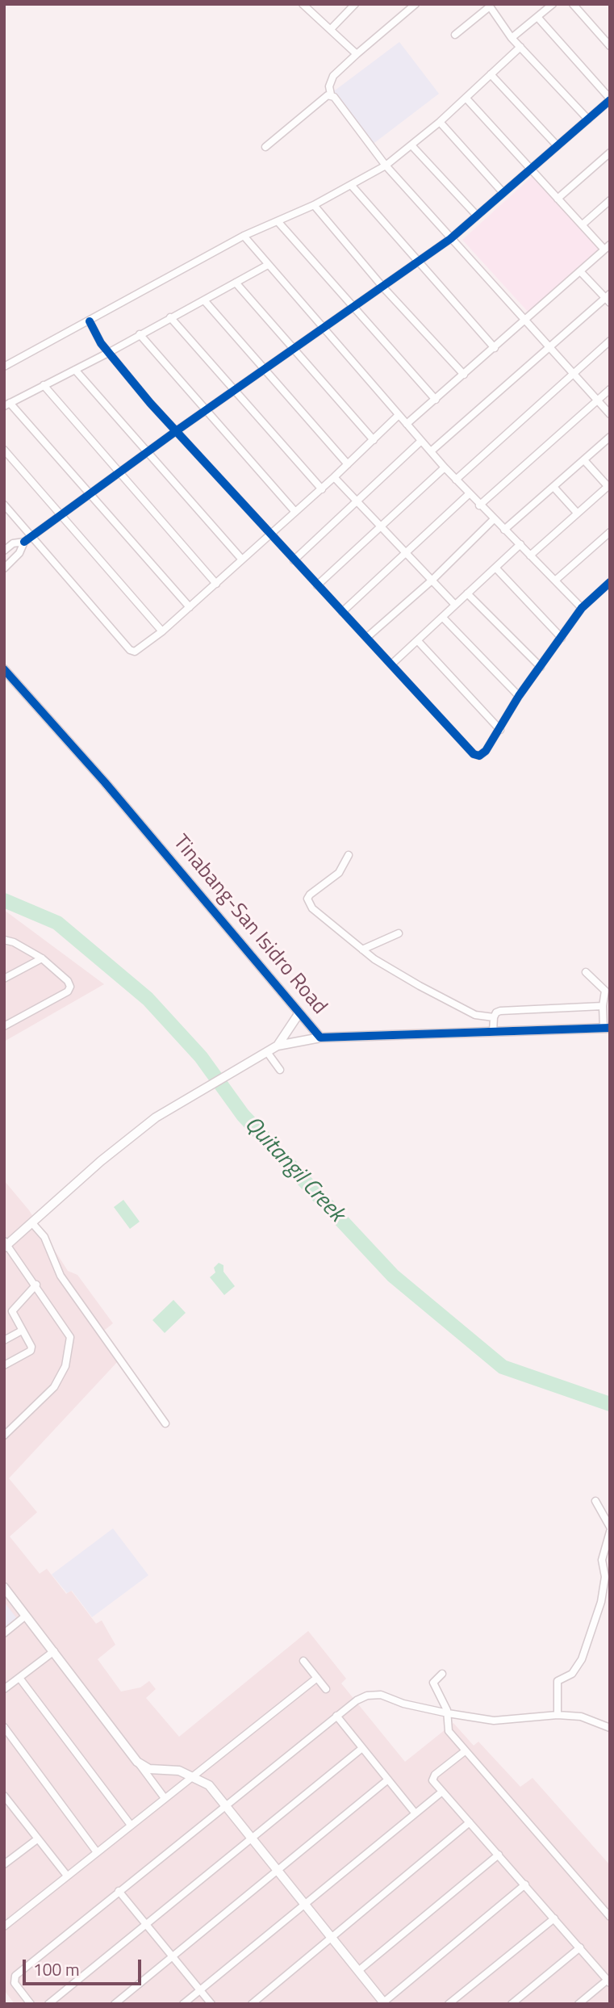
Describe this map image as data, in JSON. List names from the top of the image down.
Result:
{
  "streets": {
    "street": ["Tinabang-San Isidro Road"]
  },
  "water": ["Quitangil Creek"],
  "scale_bar": "100 m"
}
